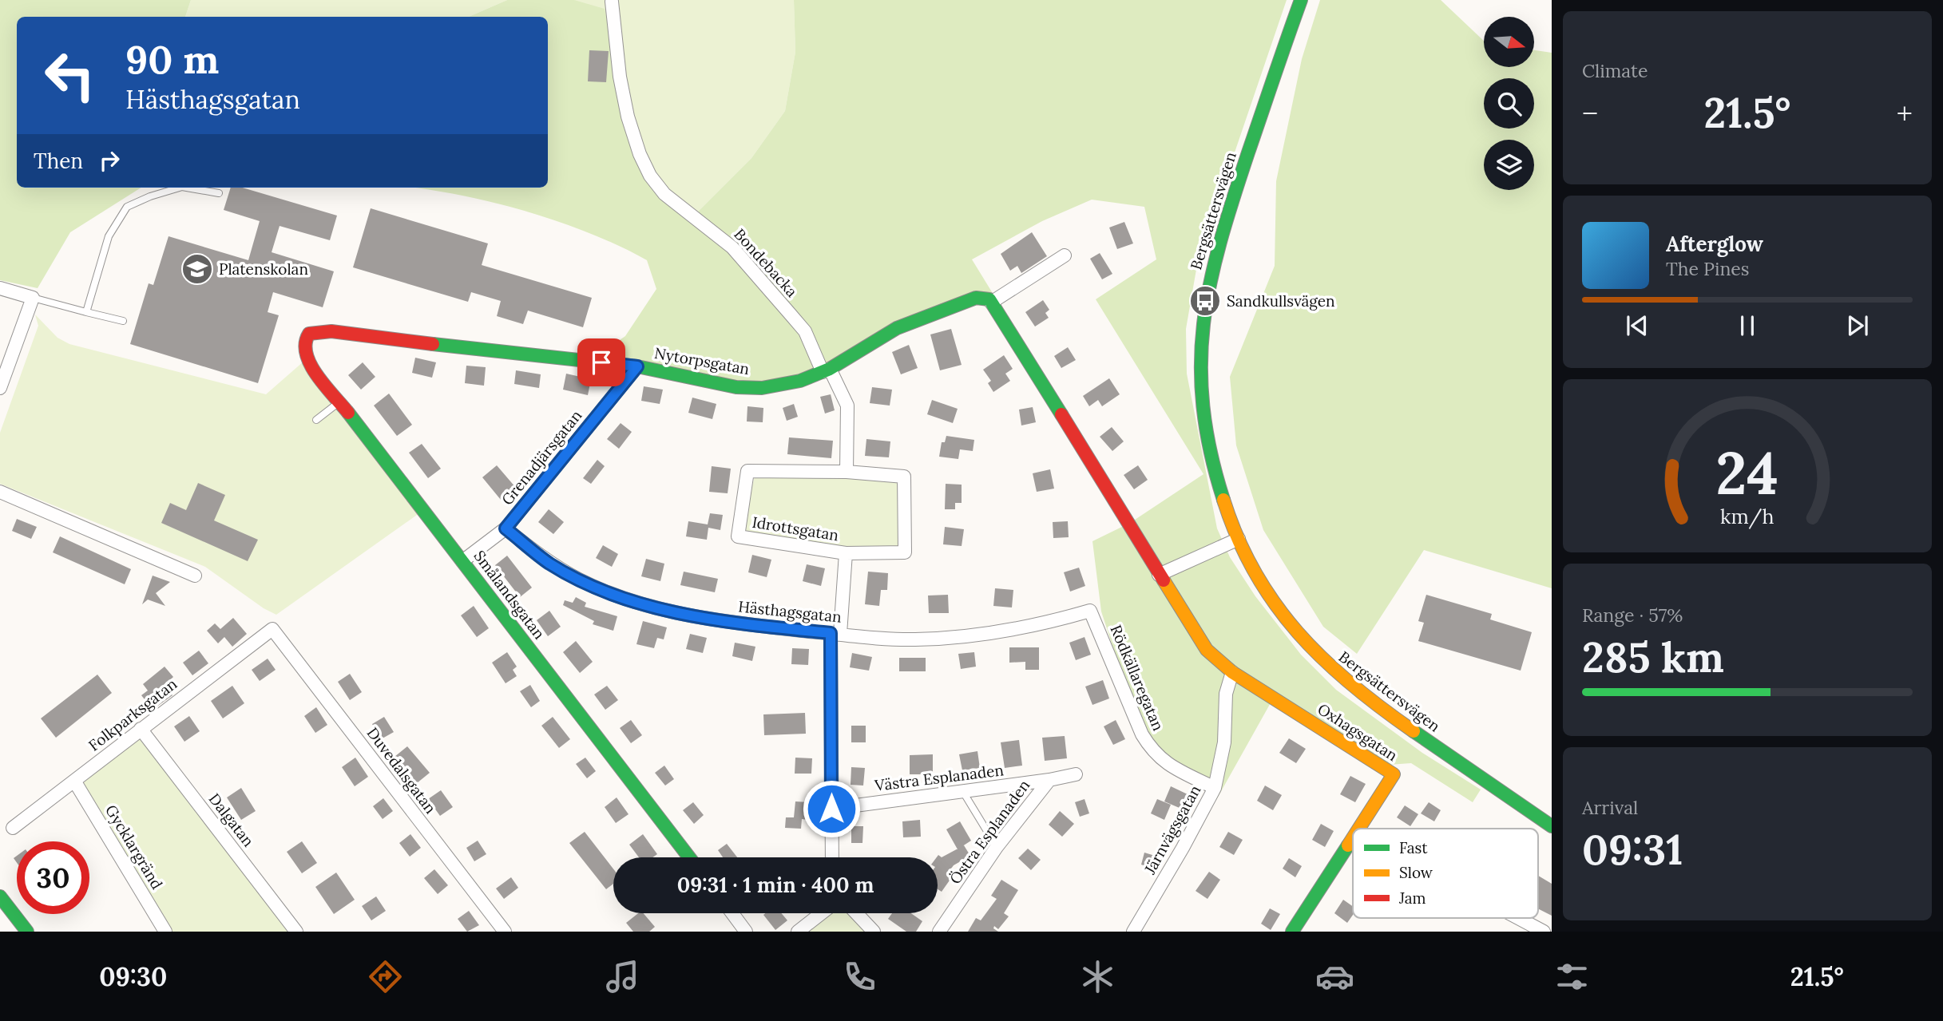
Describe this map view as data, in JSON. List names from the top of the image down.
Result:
{
  "streets": {
    "street": [
      "Bergsättersvägen",
      "Bondebacka",
      "Nytorpsgatan",
      "Grenadjärsgatan",
      "Idrottsgatan",
      "Smålandsgatan",
      "Hästhagsgatan",
      "Rödkällaregatan",
      "Folkparksgatan",
      "Oxhagsgatan",
      "Duvedalsgatan",
      "Västra Esplanaden",
      "Dalgatan",
      "Järnvägsgatan",
      "Östra Esplanaden",
      "Gycklargränd"
    ]
  },
  "crossings": [
    ["Bondebacka", "Nytorpsgatan"],
    ["Nytorpsgatan", "Grenadjärsgatan"],
    ["Nytorpsgatan", "Smålandsgatan"],
    ["Grenadjärsgatan", "Smålandsgatan"],
    ["Grenadjärsgatan", "Hästhagsgatan"],
    ["Idrottsgatan", "Hästhagsgatan"],
    ["Idrottsgatan", "Västra Esplanaden"],
    ["Hästhagsgatan", "Rödkällaregatan"],
    ["Rödkällaregatan", "Järnvägsgatan"],
    ["Folkparksgatan", "Duvedalsgatan"],
    ["Folkparksgatan", "Dalgatan"],
    ["Folkparksgatan", "Gycklargränd"],
    ["Oxhagsgatan", "Järnvägsgatan"],
    ["Västra Esplanaden", "Östra Esplanaden"]
  ],
  "places": {
    "school or university": ["Platenskolan"],
    "bus stop": ["Sandkullsvägen"]
  },
  "legend": ["Fast", "Slow", "Jam"],
  "north": "right",
  "page": {
    "tile": [
      "Climate",
      ["Range · 57%", "285 km"],
      ["Arrival", "09:31"]
    ],
    "turn": ["90 m", "Hästhagsgatan"],
    "heat": ["−", "21.5°", "+"],
    "then": "Then",
    "song": ["Afterglow", "The Pines"],
    "limit": "30",
    "trip": "09:31 · 1 min · 400 m",
    "tabs": ["09:30", "21.5°"],
    "gauge": ["24", "km/h"]
  }
}
